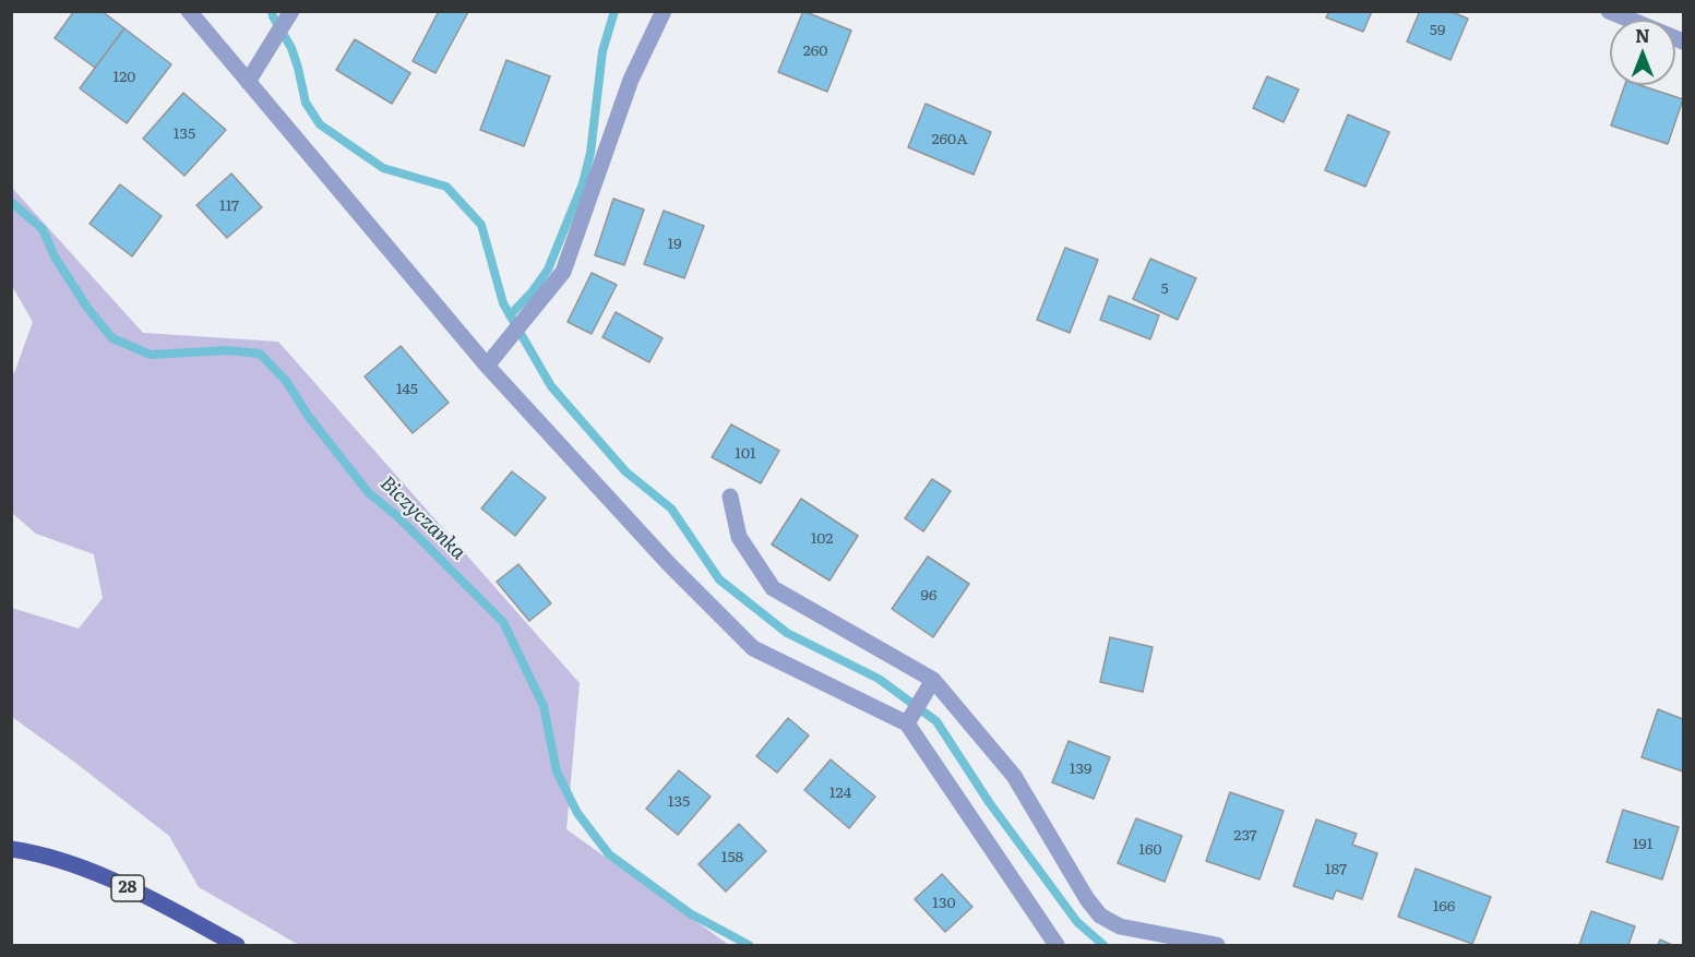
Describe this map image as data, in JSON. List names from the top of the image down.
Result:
{
  "streets": {
    "main road": ["28"]
  },
  "water": ["Biczyczanka"],
  "house_numbers": [
    "59",
    "260",
    "120",
    "135",
    "260A",
    "117",
    "19",
    "5",
    "145",
    "101",
    "102",
    "96",
    "139",
    "124",
    "135",
    "237",
    "191",
    "160",
    "158",
    "187",
    "130",
    "166"
  ],
  "north": "top"
}
